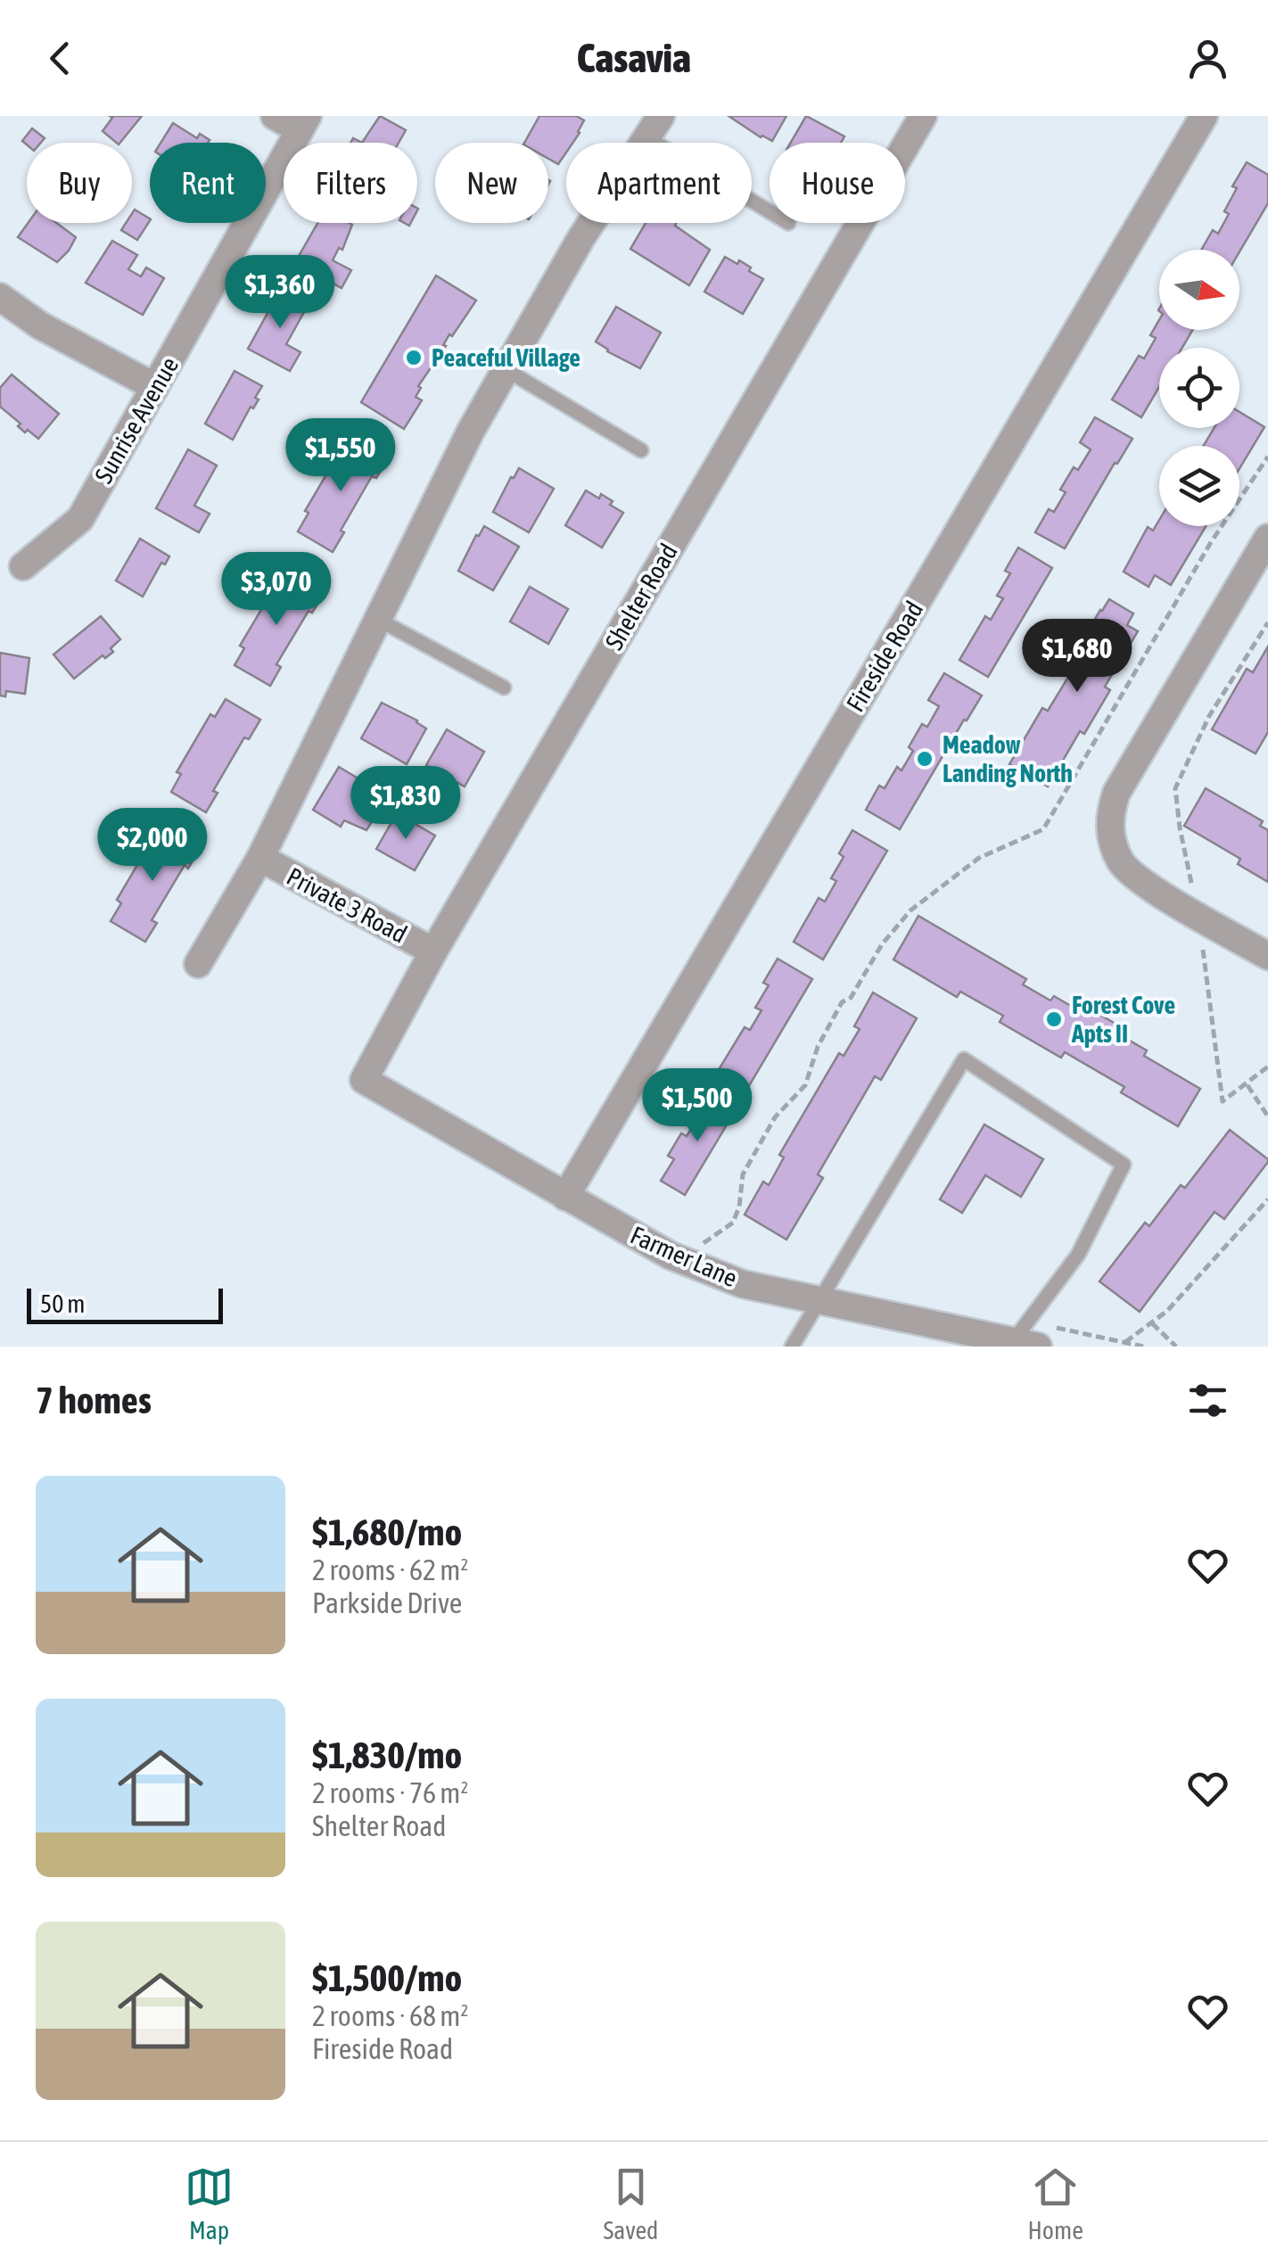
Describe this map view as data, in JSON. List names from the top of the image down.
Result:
{
  "streets": {
    "street": [
      "Sunrise Avenue",
      "Shelter Road",
      "Fireside Road",
      "Private 3 Road",
      "Farmer Lane"
    ]
  },
  "crossings": [
    ["Shelter Road", "Private 3 Road"],
    ["Shelter Road", "Farmer Lane"],
    ["Fireside Road", "Farmer Lane"]
  ],
  "places": ["Peaceful Village", "Meadow Landing North", "Forest Cove Apts II"],
  "scale_bar": "50 m",
  "north": "right",
  "page": {
    "header": "Casavia",
    "chip": [
      "Buy",
      "Rent",
      "Filters",
      "New",
      "Apartment",
      "House"
    ],
    "price": [
      "$1,360",
      "$1,550",
      "$3,070",
      "$1,680",
      "$1,830",
      "$2,000",
      "$1,500"
    ],
    "scale": "50 m",
    "heading": "7 homes",
    "list": [
      {
        "name": "$1,680/mo",
        "note": "2 rooms · 62 m² · Parkside Drive"
      },
      {
        "name": "$1,830/mo",
        "note": "2 rooms · 76 m² · Shelter Road"
      },
      {
        "name": "$1,500/mo",
        "note": "2 rooms · 68 m² · Fireside Road"
      }
    ],
    "tabs": ["Map", "Saved", "Home"]
  }
}
